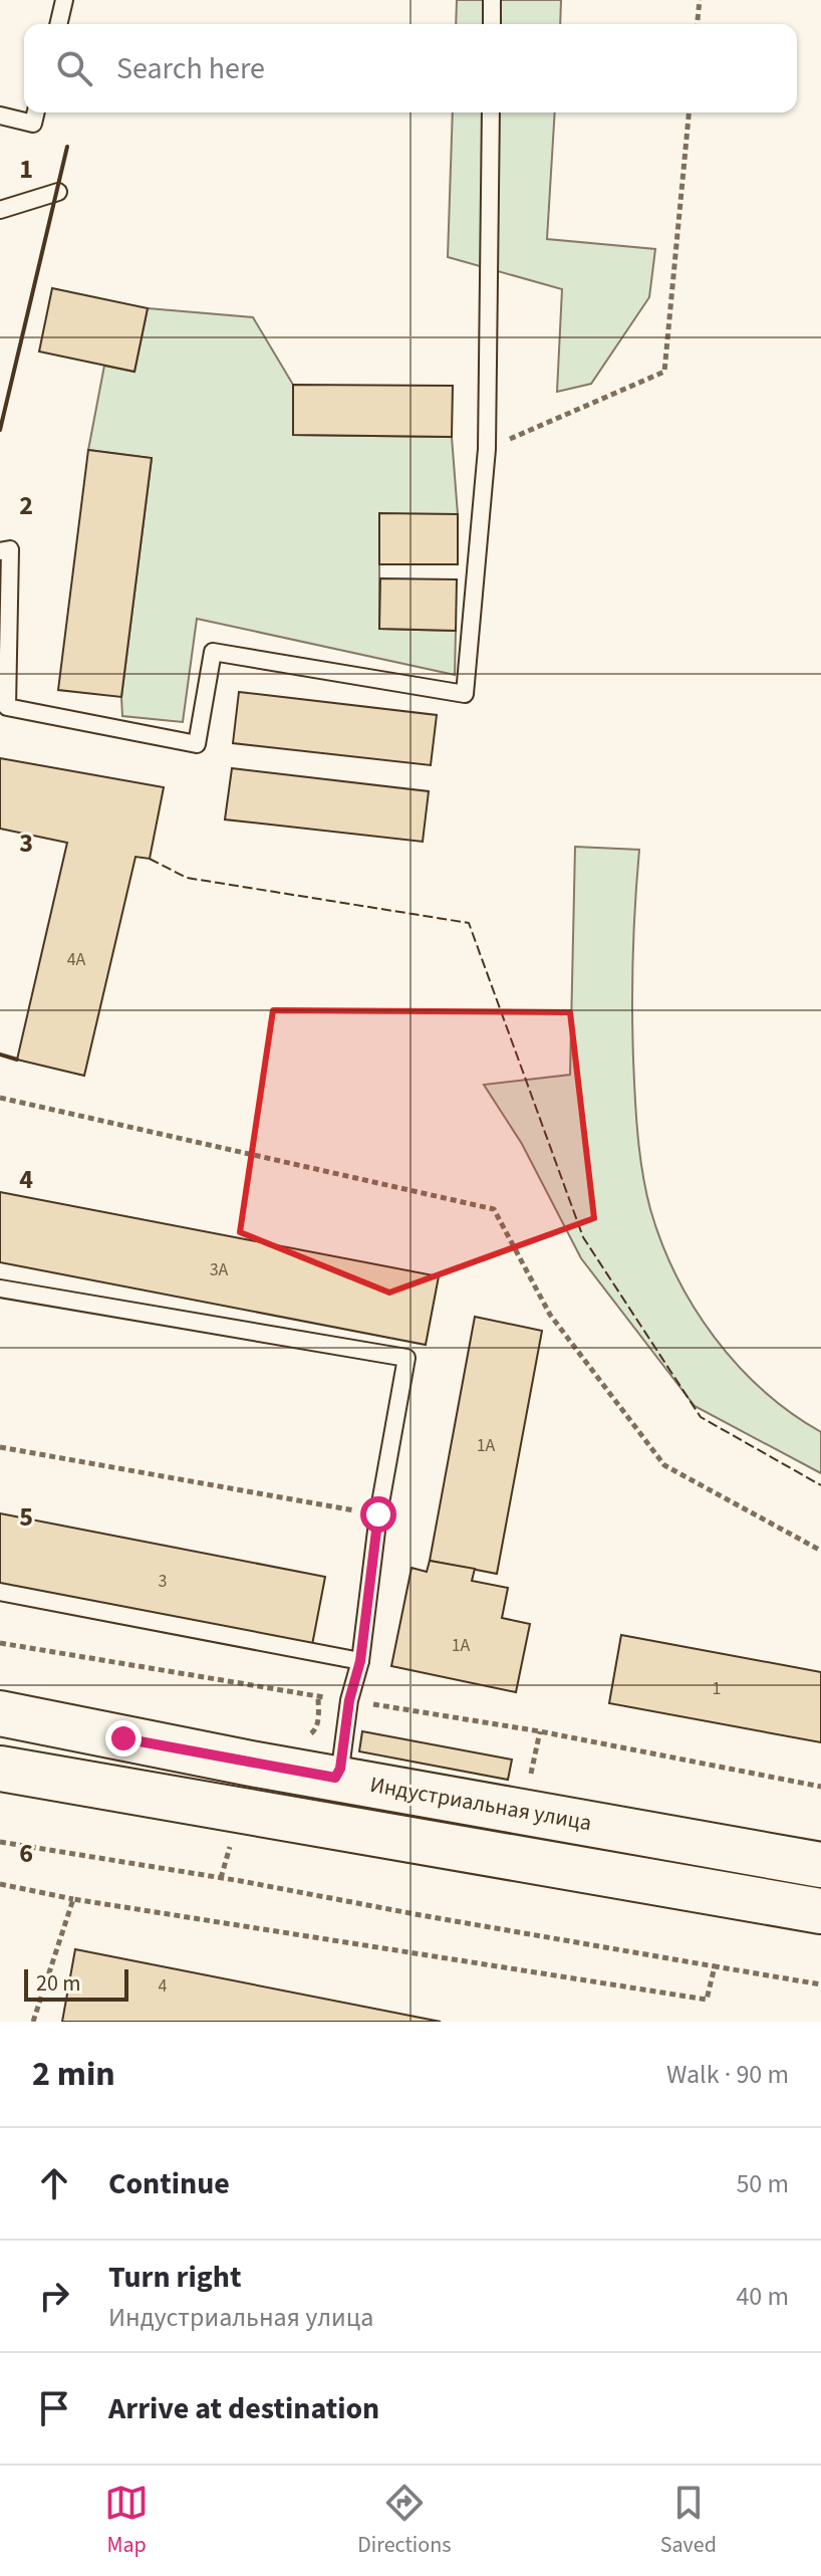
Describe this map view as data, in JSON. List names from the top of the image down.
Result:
{
  "streets": {
    "street": ["Индустриальная улица"]
  },
  "house_numbers": [
    "4А",
    "3А",
    "1А",
    "3",
    "1А",
    "1",
    "4"
  ],
  "scale_bar": "20 m",
  "page": {
    "search": "Search here",
    "scale": "20 m",
    "heading": ["2 min", "Walk · 90 m"],
    "list": [
      ["Continue", "50 m"],
      ["Turn right", "Индустриальная улица", "40 m"],
      "Arrive at destination"
    ],
    "nav": ["Map", "Directions", "Saved"]
  },
  "grid": {
    "rows": [
      "1",
      "2",
      "3",
      "4",
      "5",
      "6"
    ]
  }
}
